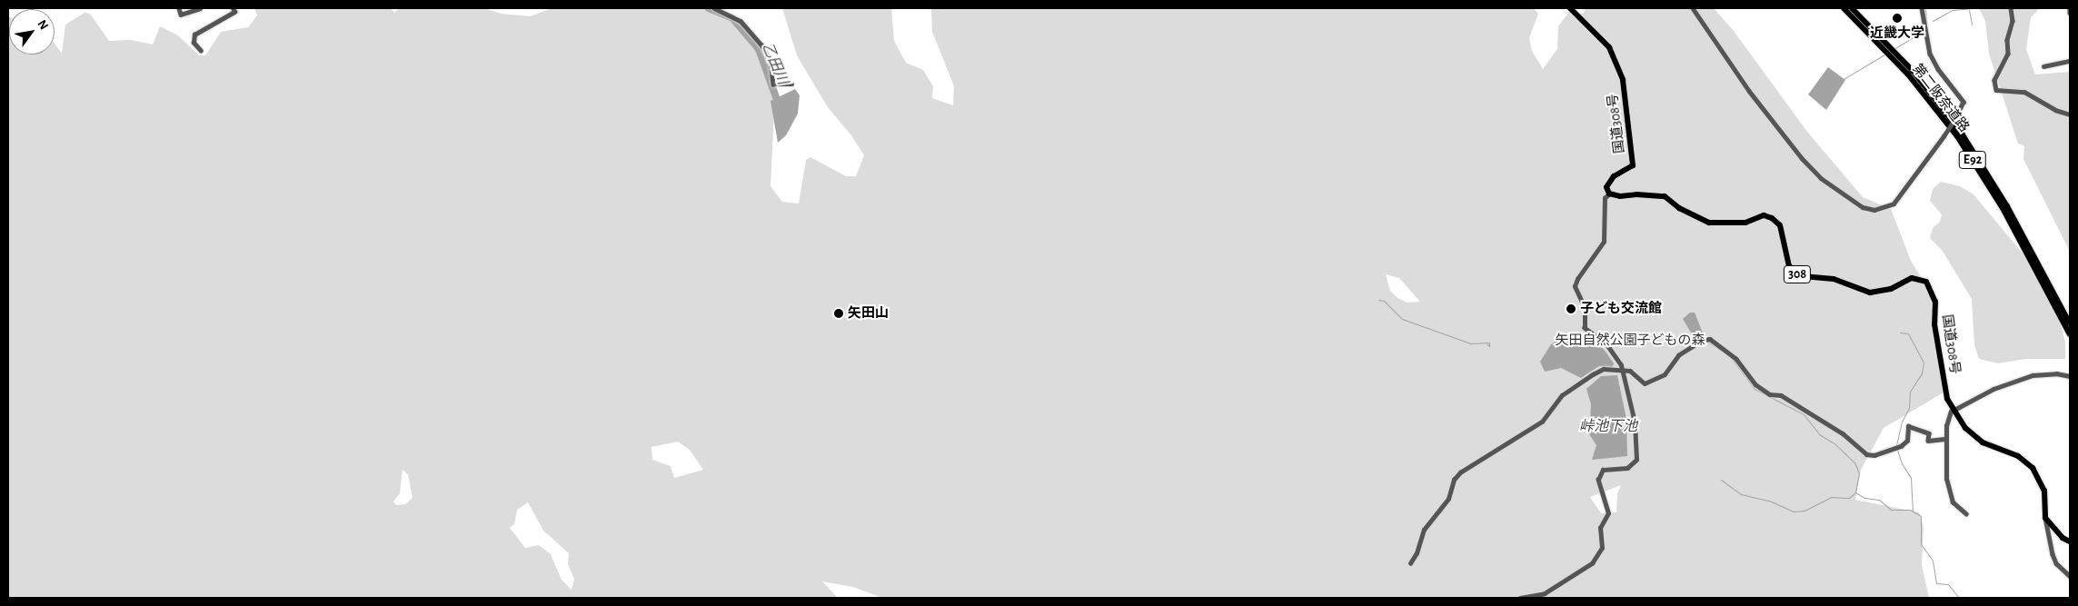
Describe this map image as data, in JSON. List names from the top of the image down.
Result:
{
  "streets": {
    "highway": [
      "第二阪奈道路",
      "国道308号",
      "E92",
      "308"
    ]
  },
  "water": ["乙田川", "峠池下池"],
  "parks": ["矢田自然公園子どもの森"],
  "places": ["近畿大学", "子ども交流館", "矢田山"],
  "north": "top right"
}
